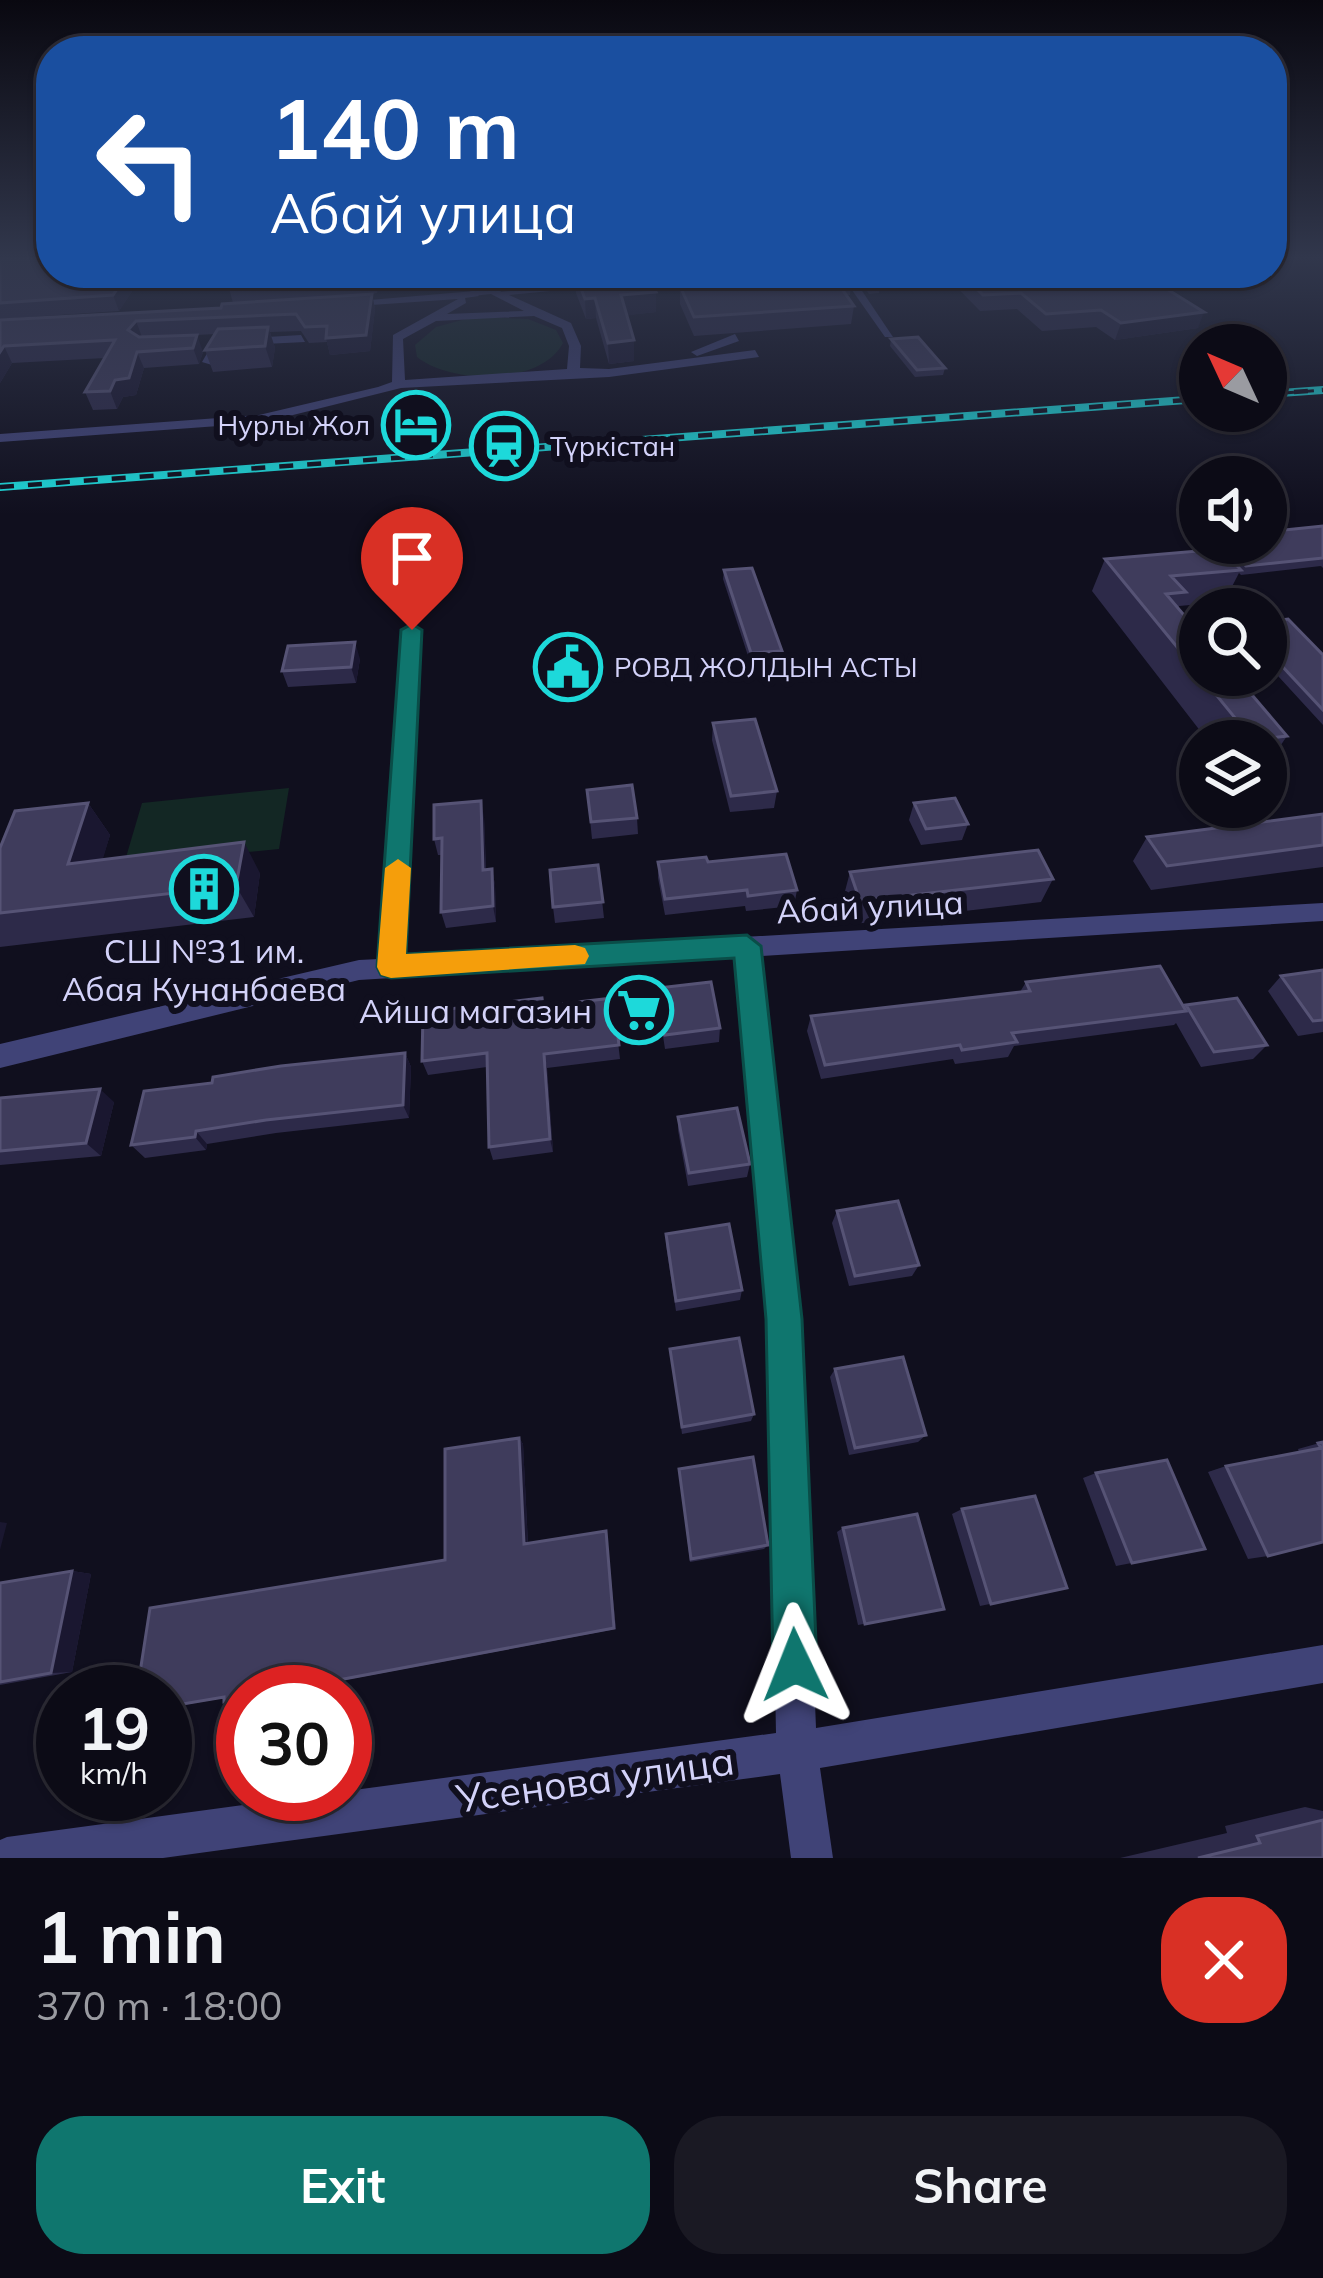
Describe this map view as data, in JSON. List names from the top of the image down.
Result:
{
  "streets": {
    "street": ["Абай улица", "Усенова улица"]
  },
  "places": {
    "hotel": ["Нурлы Жол"],
    "station": ["Түркістан"],
    "public building": ["РОВД ЖОЛДЫН АСТЫ"],
    "building": ["СШ №31 им. Абая Кунанбаева"],
    "supermarket": ["Айша магазин"]
  },
  "north": "top left",
  "page": {
    "turn": ["140 m", "Абай улица"],
    "speed": "19 km/h",
    "limit": "30",
    "heading": ["1 min", "370 m · 18:00"],
    "buttons": ["Exit", "Share"]
  }
}
